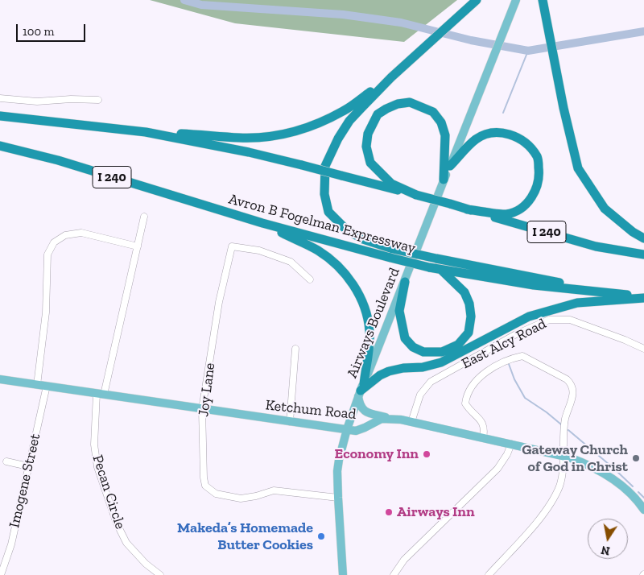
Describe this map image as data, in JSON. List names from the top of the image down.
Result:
{
  "streets": {
    "highway": ["I 240", "Avron B Fogelman Expressway"],
    "main road": ["Airways Boulevard", "Ketchum Road"],
    "street": [
      "East Alcy Road",
      "Joy Lane",
      "Imogene Street",
      "Pecan Circle"
    ]
  },
  "crossings": [
    ["Airways Boulevard", "Joy Lane"],
    ["Airways Boulevard", "Ketchum Road"],
    ["East Alcy Road", "Ketchum Road"],
    ["Joy Lane", "Ketchum Road"],
    ["Ketchum Road", "Imogene Street"],
    ["Ketchum Road", "Pecan Circle"]
  ],
  "places": [
    "Economy Inn",
    "Gateway Church of God in Christ",
    "Airways Inn",
    "Makeda’s Homemade Butter Cookies"
  ],
  "scale_bar": "100 m",
  "north": "bottom"
}
